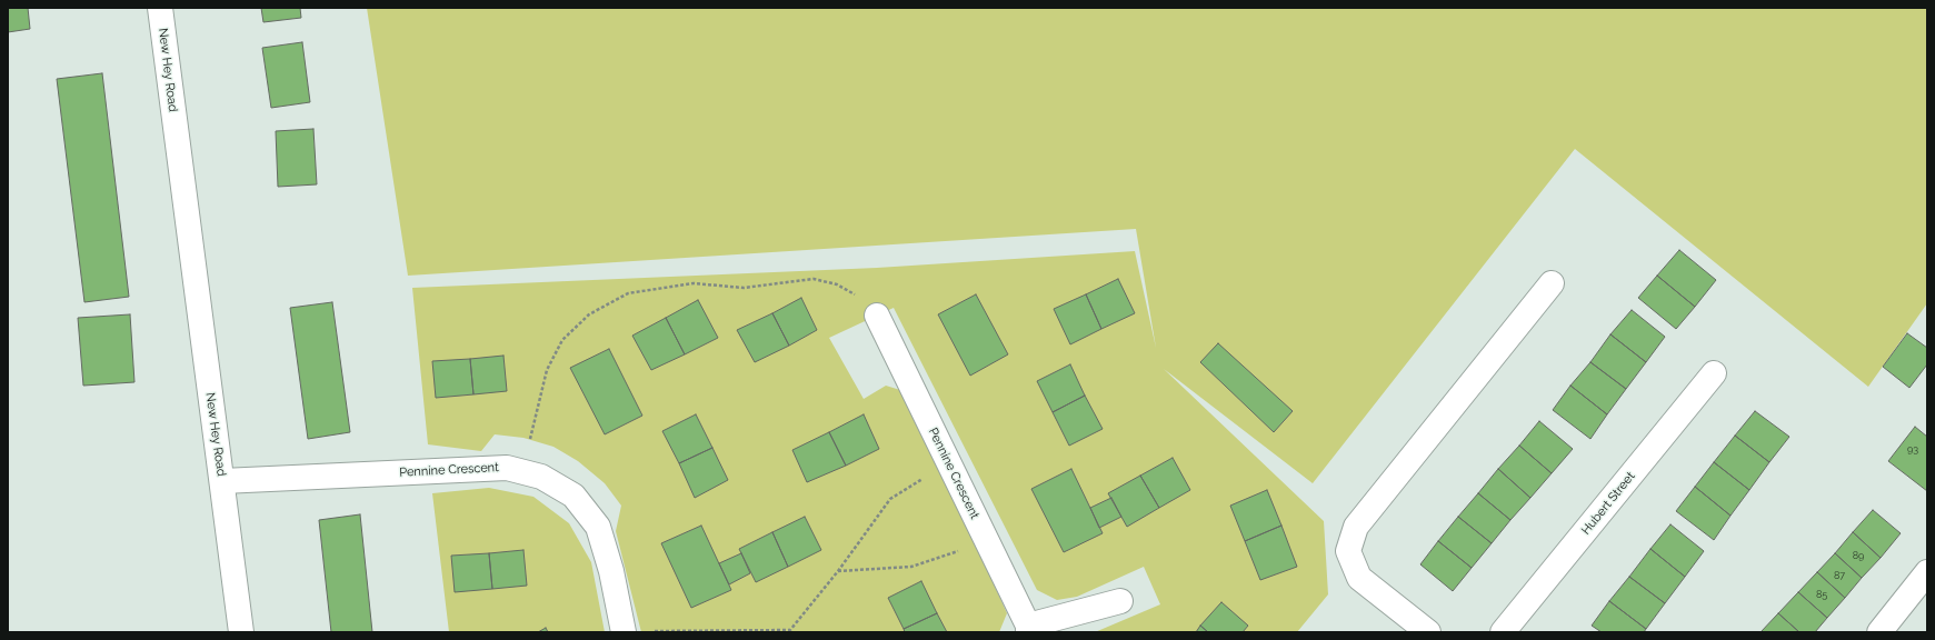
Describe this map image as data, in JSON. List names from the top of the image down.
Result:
{
  "streets": {
    "main road": ["New Hey Road", "Pennine Crescent", "Hubert Street"]
  },
  "crossings": [
    ["New Hey Road", "Pennine Crescent"]
  ],
  "house_numbers": [
    "93",
    "89",
    "87",
    "85"
  ]
}
